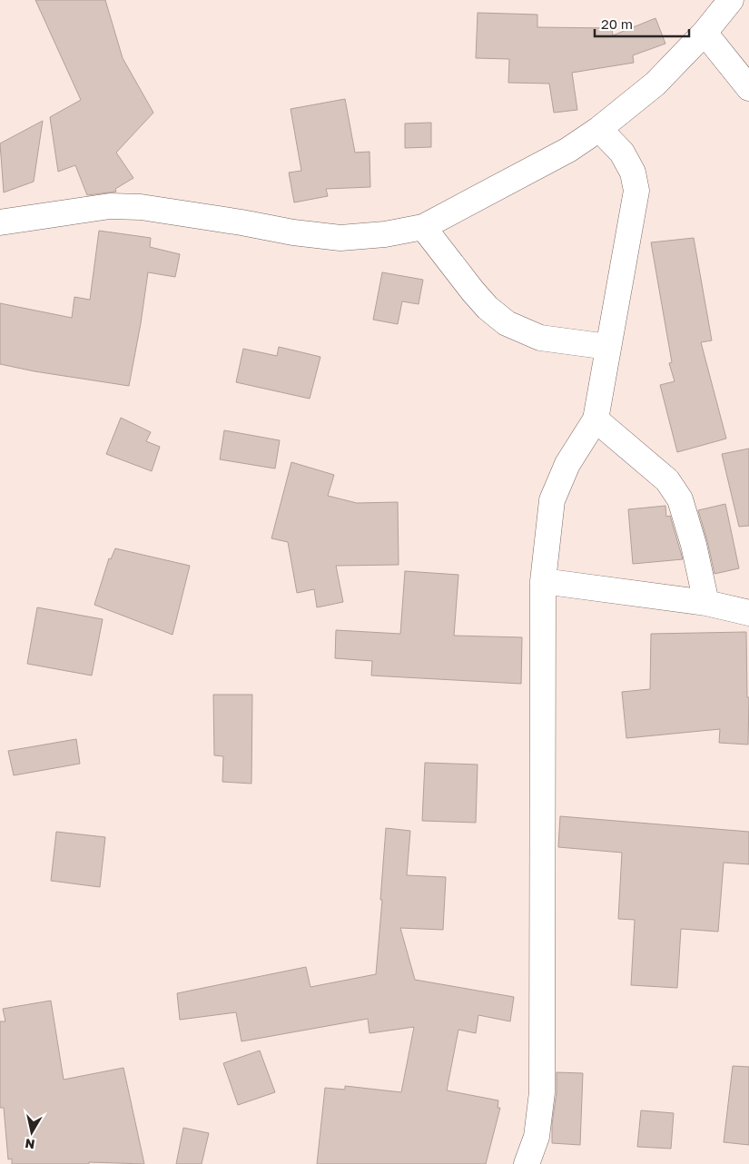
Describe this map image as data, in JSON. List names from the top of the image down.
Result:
{
  "scale_bar": "20 m",
  "north": "bottom"
}
